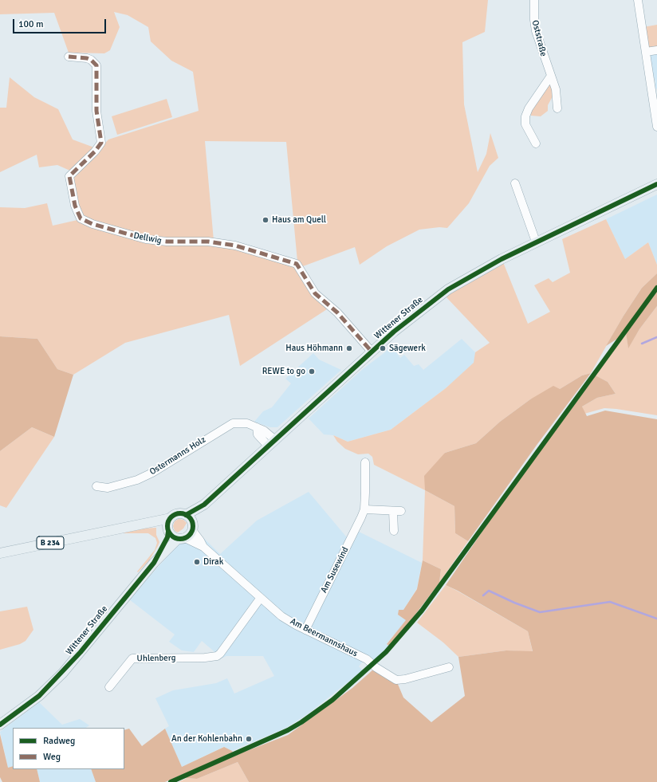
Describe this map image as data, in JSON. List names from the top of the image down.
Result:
{
  "streets": {
    "main road": ["Wittener Straße", "B 234"],
    "street": [
      "Oststraße",
      "Dellwig",
      "Ostermanns Holz",
      "Am Susewind",
      "Am Beermannshaus",
      "Uhlenberg"
    ]
  },
  "crossings": [
    ["Dellwig", "Wittener Straße"],
    ["Wittener Straße", "Ostermanns Holz"],
    ["Wittener Straße", "B 234"],
    ["Wittener Straße", "Am Beermannshaus"],
    ["B 234", "Am Beermannshaus"],
    ["Am Susewind", "Am Beermannshaus"],
    ["Am Beermannshaus", "Uhlenberg"]
  ],
  "places": [
    "Haus am Quell",
    "Haus Höhmann",
    "Sägewerk",
    "REWE to go",
    "Dirak",
    "An der Kohlenbahn"
  ],
  "legend": ["Radweg", "Weg"],
  "scale_bar": "100 m"
}
